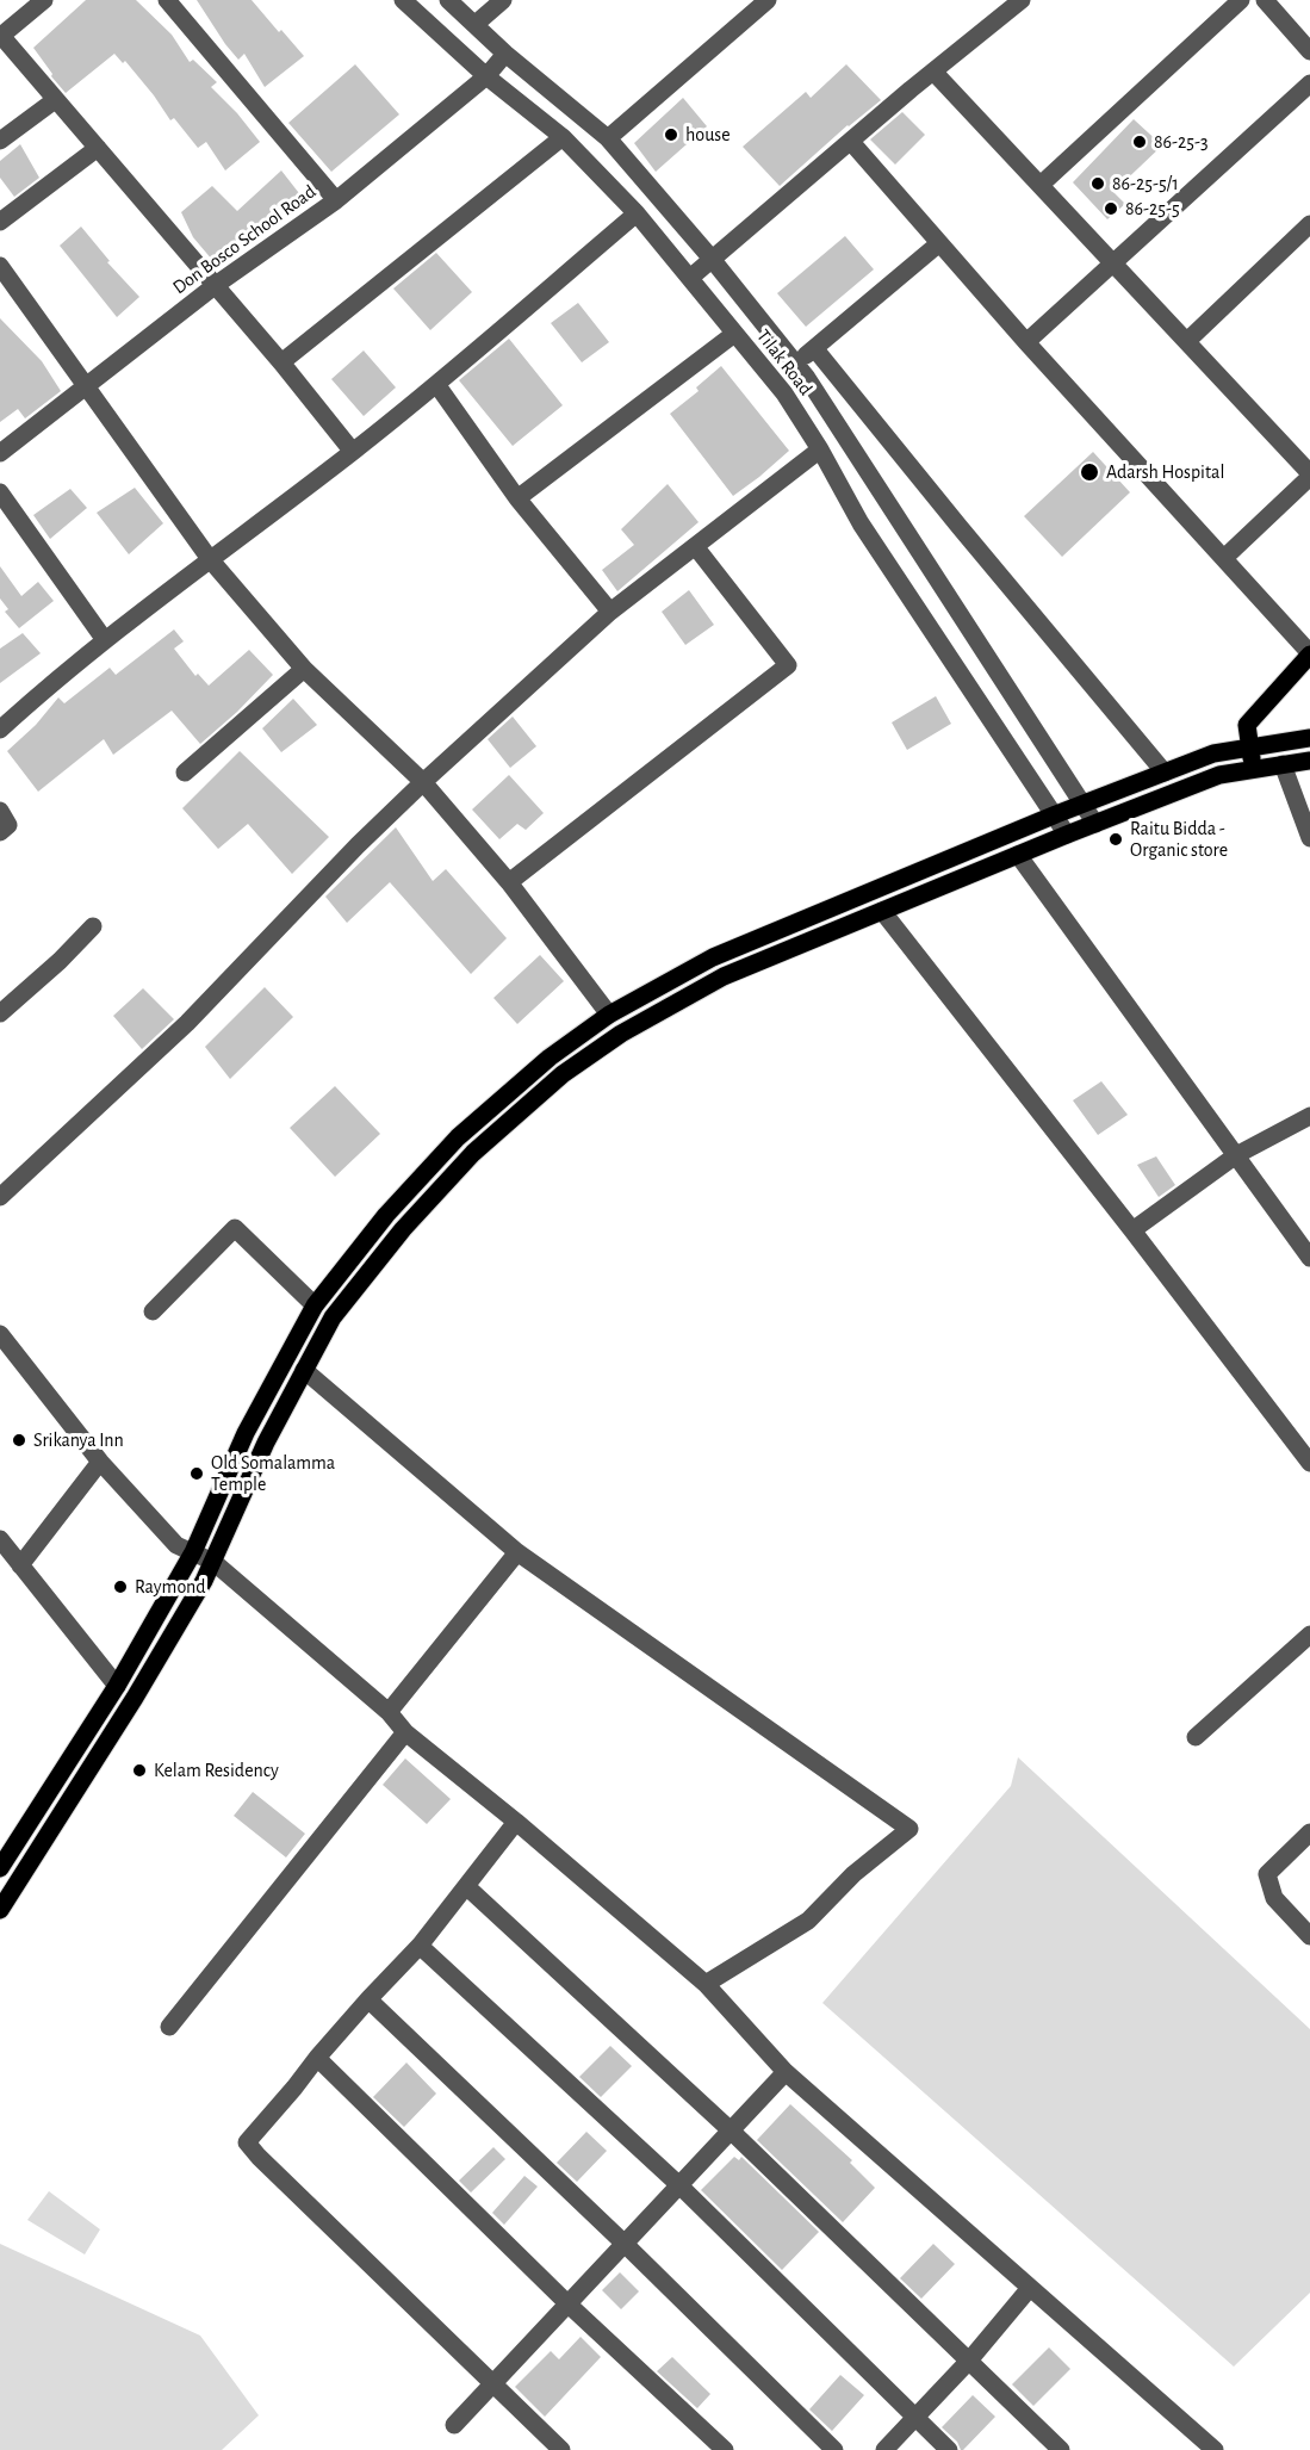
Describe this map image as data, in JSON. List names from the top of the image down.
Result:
{
  "streets": {
    "street": ["Don Bosco School Road", "Tilak Road"]
  },
  "crossings": [
    ["Don Bosco School Road", "Tilak Road"]
  ],
  "places": [
    "house",
    "86-25-3",
    "86-25-5/1",
    "86-25-5",
    "Adarsh Hospital",
    "Raitu Bidda - Organic store",
    "Srikanya Inn",
    "Old Somalamma Temple",
    "Raymond",
    "Kelam Residency"
  ]
}
